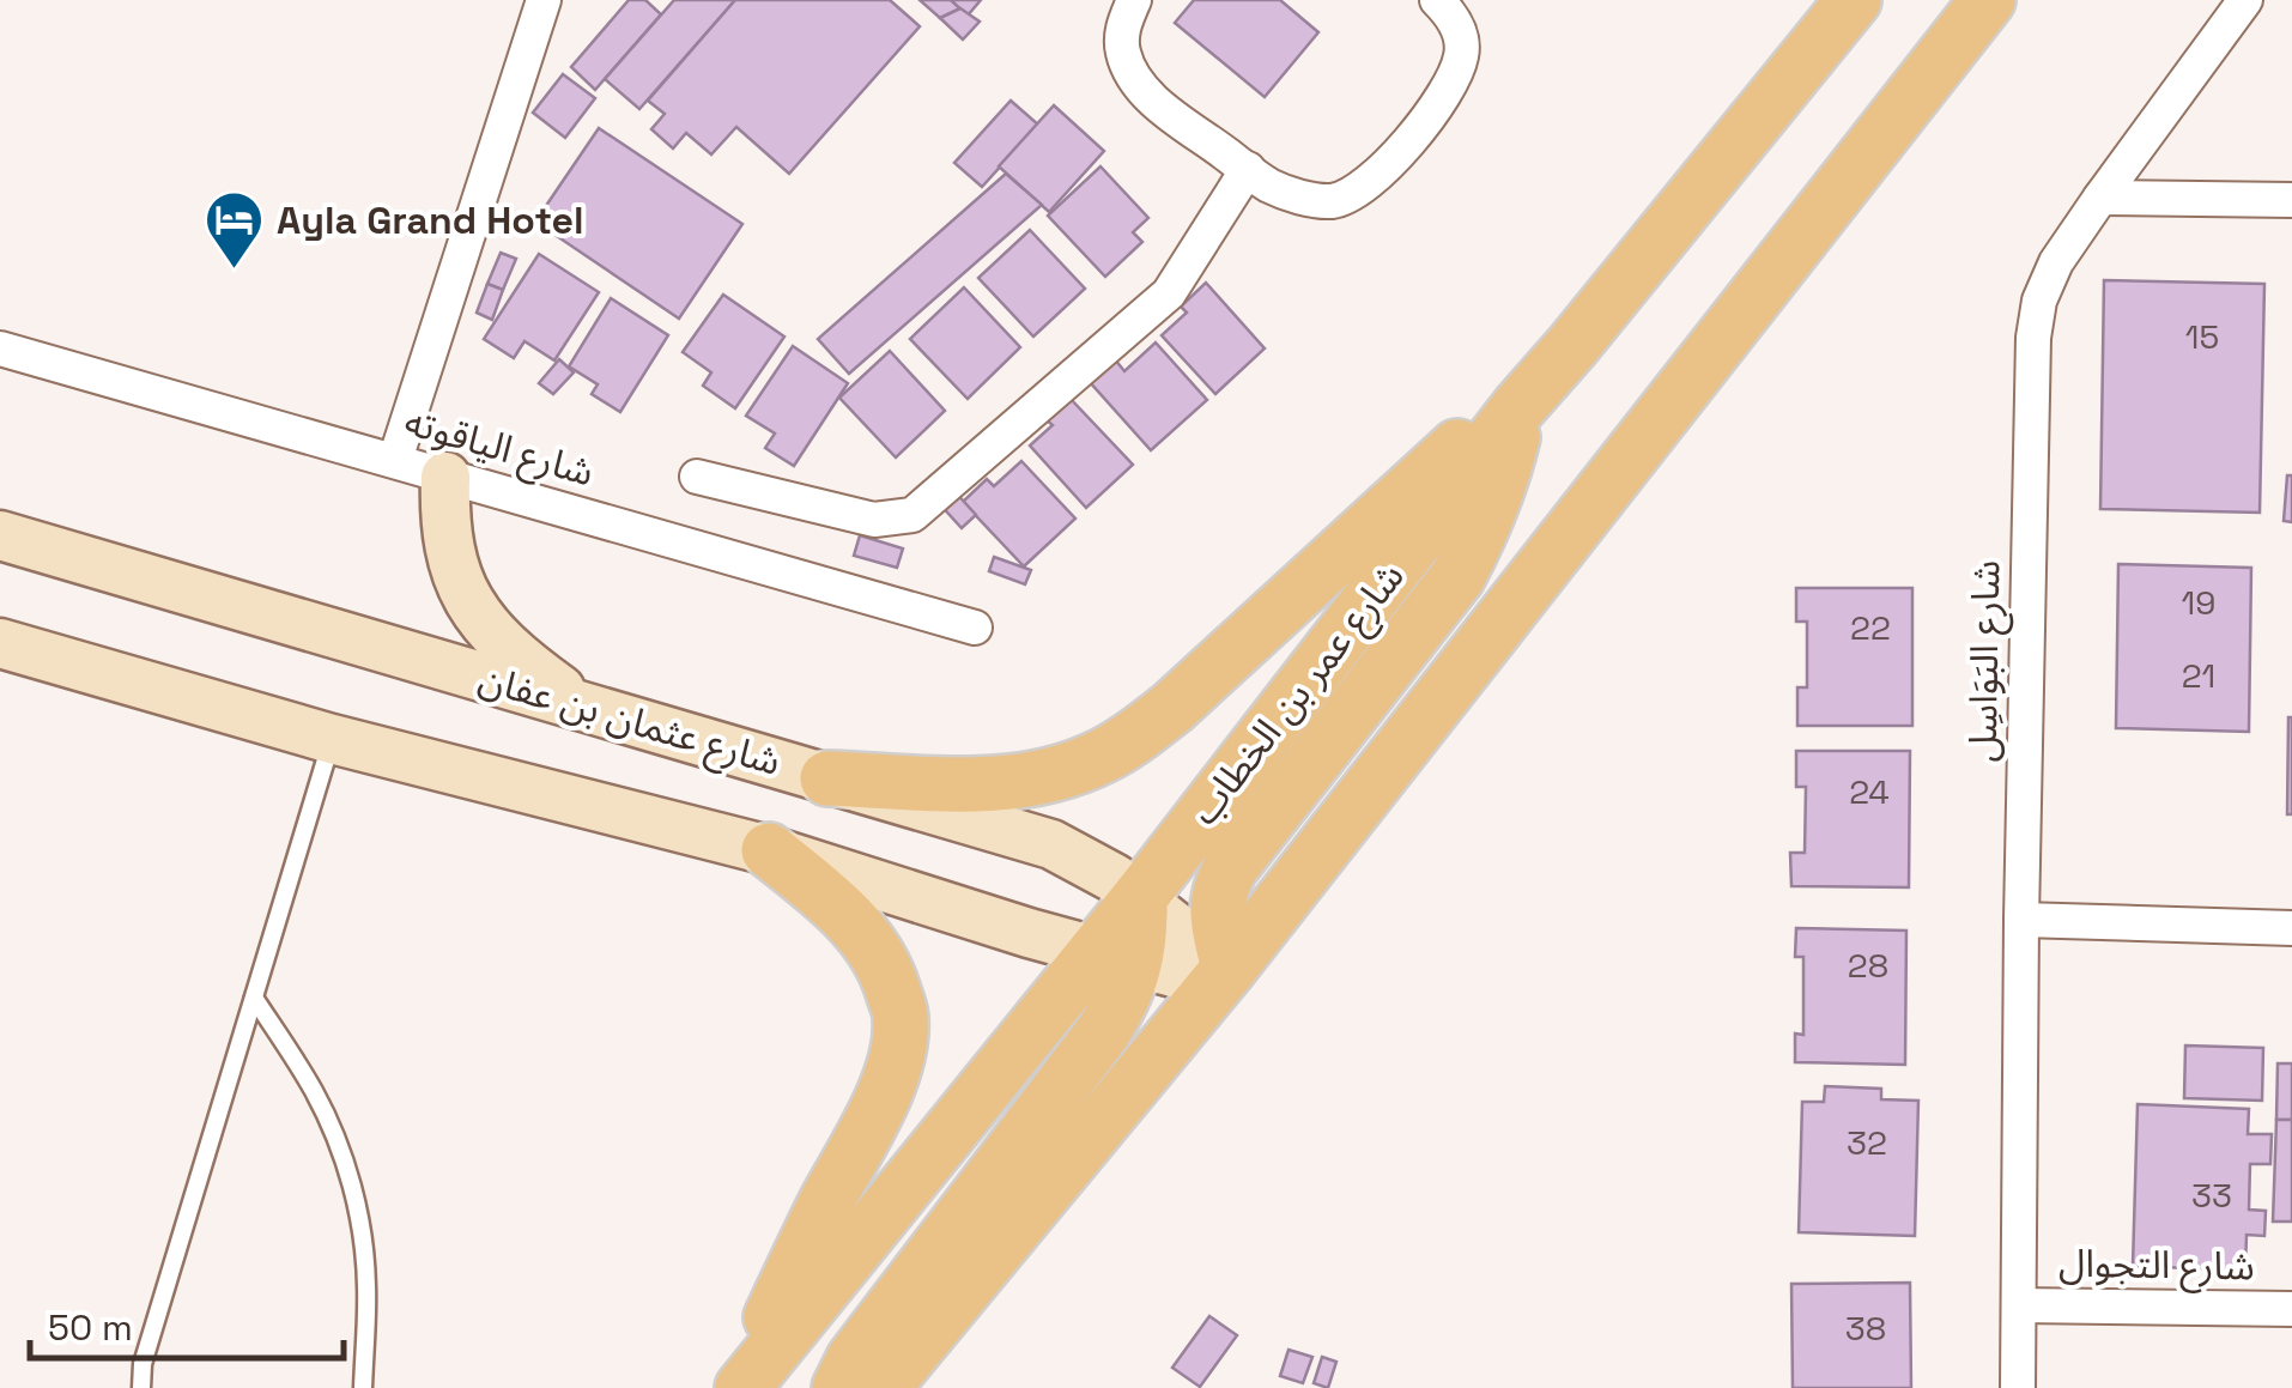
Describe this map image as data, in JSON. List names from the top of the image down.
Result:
{
  "streets": {
    "main road": ["شارع عمر بن الخطاب", "شارع عثمان بن عفان"],
    "street": ["شارع الياقوته", "شارع البَوَاسِل", "شارع التجوال"]
  },
  "crossings": [
    ["شارع البَوَاسِل", "شارع التجوال"],
    ["شارع عمر بن الخطاب", "شارع عثمان بن عفان"]
  ],
  "places": {
    "hotel": ["Ayla Grand Hotel"]
  },
  "house_numbers": [
    "15",
    "19",
    "22",
    "21",
    "24",
    "28",
    "32",
    "33",
    "38"
  ],
  "scale_bar": "50 m"
}
